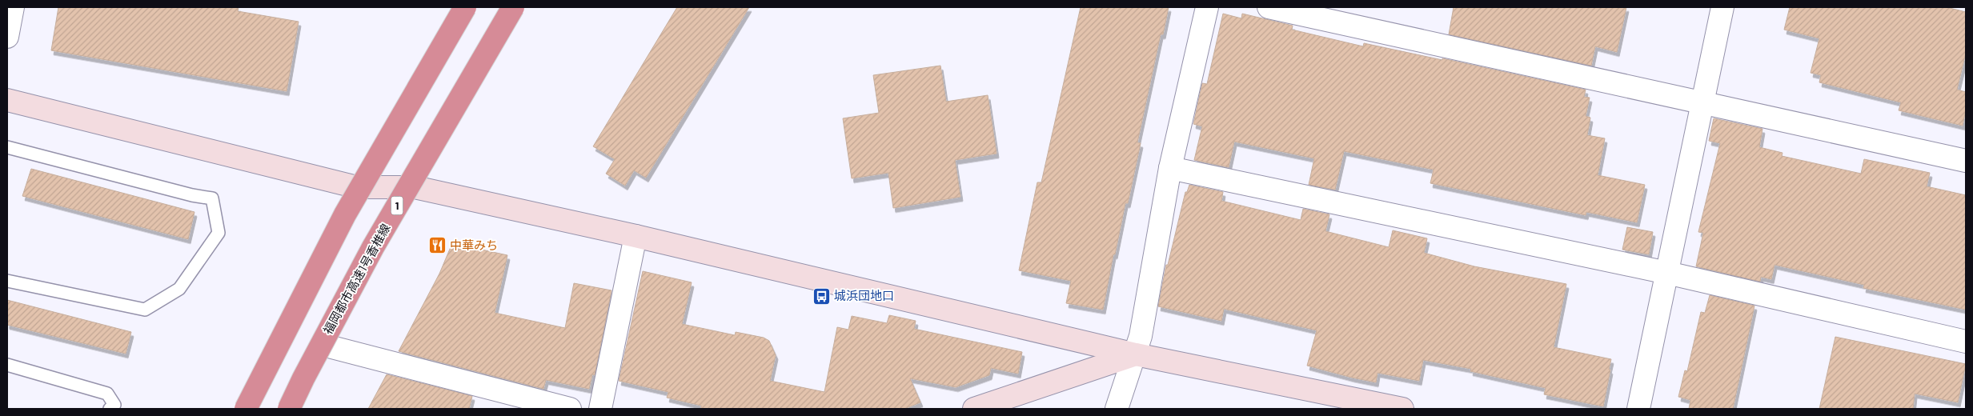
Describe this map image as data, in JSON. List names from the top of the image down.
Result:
{
  "streets": {
    "highway": ["1", "福岡都市高速1号香椎線"]
  },
  "places": {
    "restaurant": ["中華みち"],
    "bus stop": ["城浜団地口"]
  }
}
